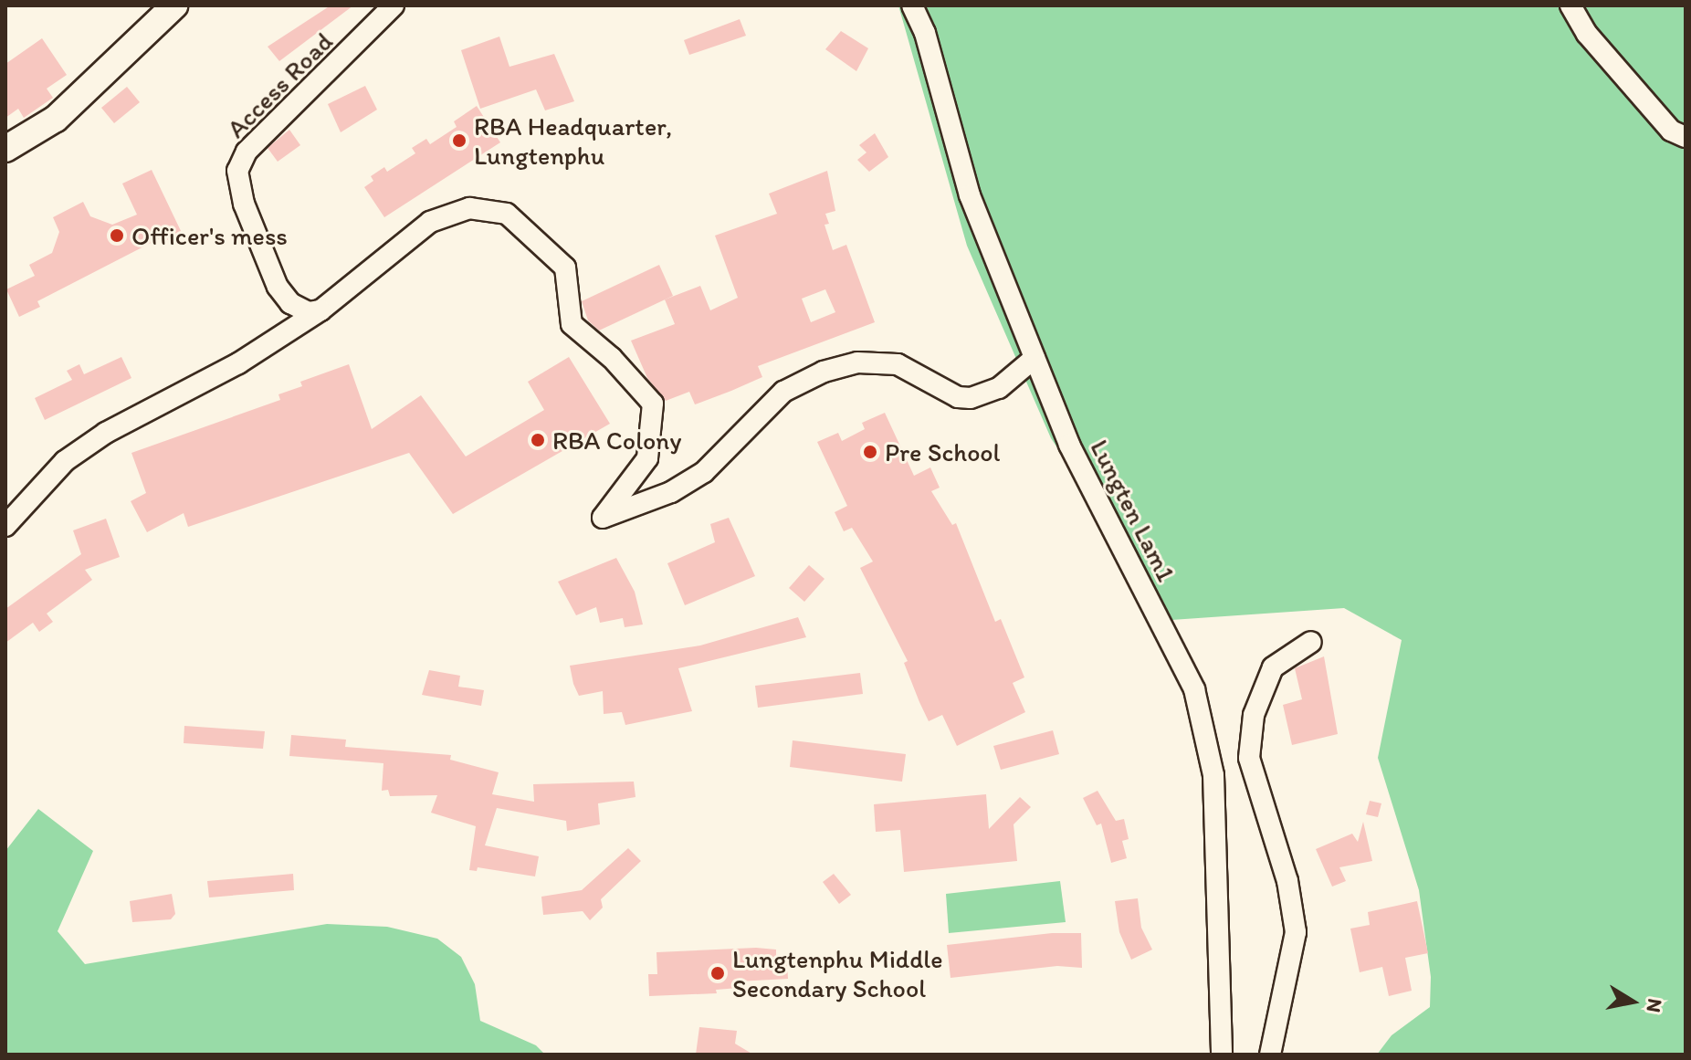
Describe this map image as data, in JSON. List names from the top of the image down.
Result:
{
  "streets": {
    "street": ["Access Road", "Lungten Lam1"]
  },
  "places": [
    "RBA Headquarter, Lungtenphu",
    "Officer's mess",
    "RBA Colony",
    "Pre School",
    "Lungtenphu Middle Secondary School"
  ],
  "north": "right"
}
